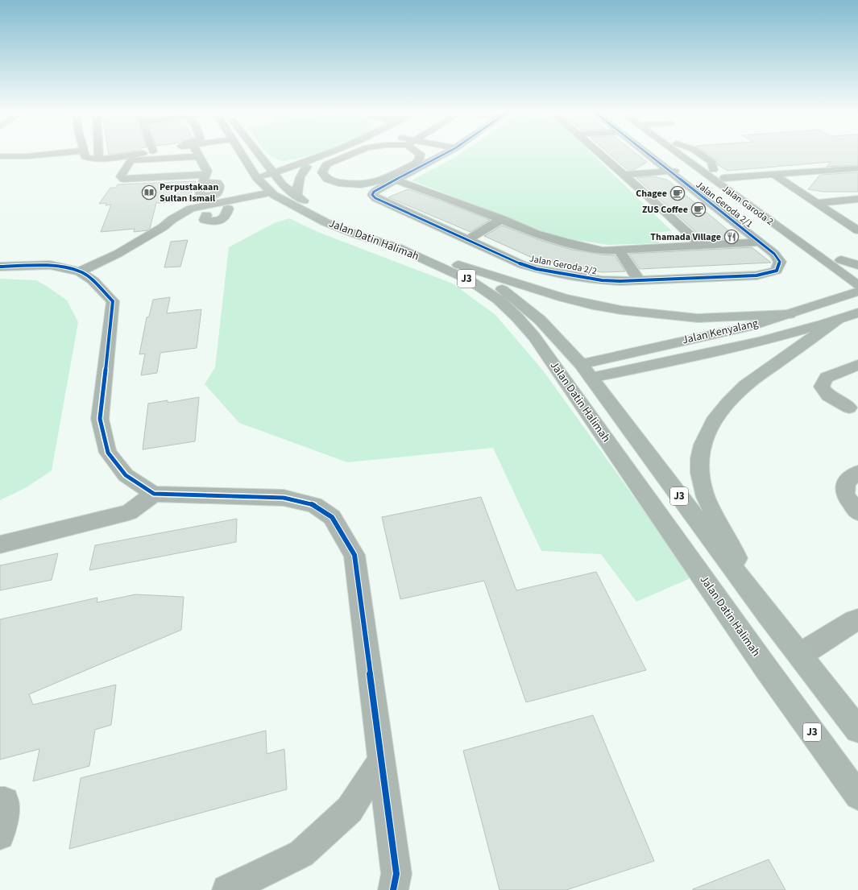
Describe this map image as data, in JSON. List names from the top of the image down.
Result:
{
  "streets": {
    "main road": ["Jalan Datin Halimah", "J3"],
    "street": [
      "Jalan Geroda 2/1",
      "Jalan Garoda 2",
      "Jalan Geroda 2/2",
      "Jalan Kenyalang"
    ]
  },
  "crossings": [
    ["Jalan Geroda 2/1", "Jalan Geroda 2/2"],
    ["Jalan Datin Halimah", "Jalan Kenyalang"]
  ],
  "places": {
    "library": ["Perpustakaan Sultan Ismail"],
    "cafe": ["Chagee", "ZUS Coffee"],
    "restaurant": ["Thamada Village"]
  }
}
